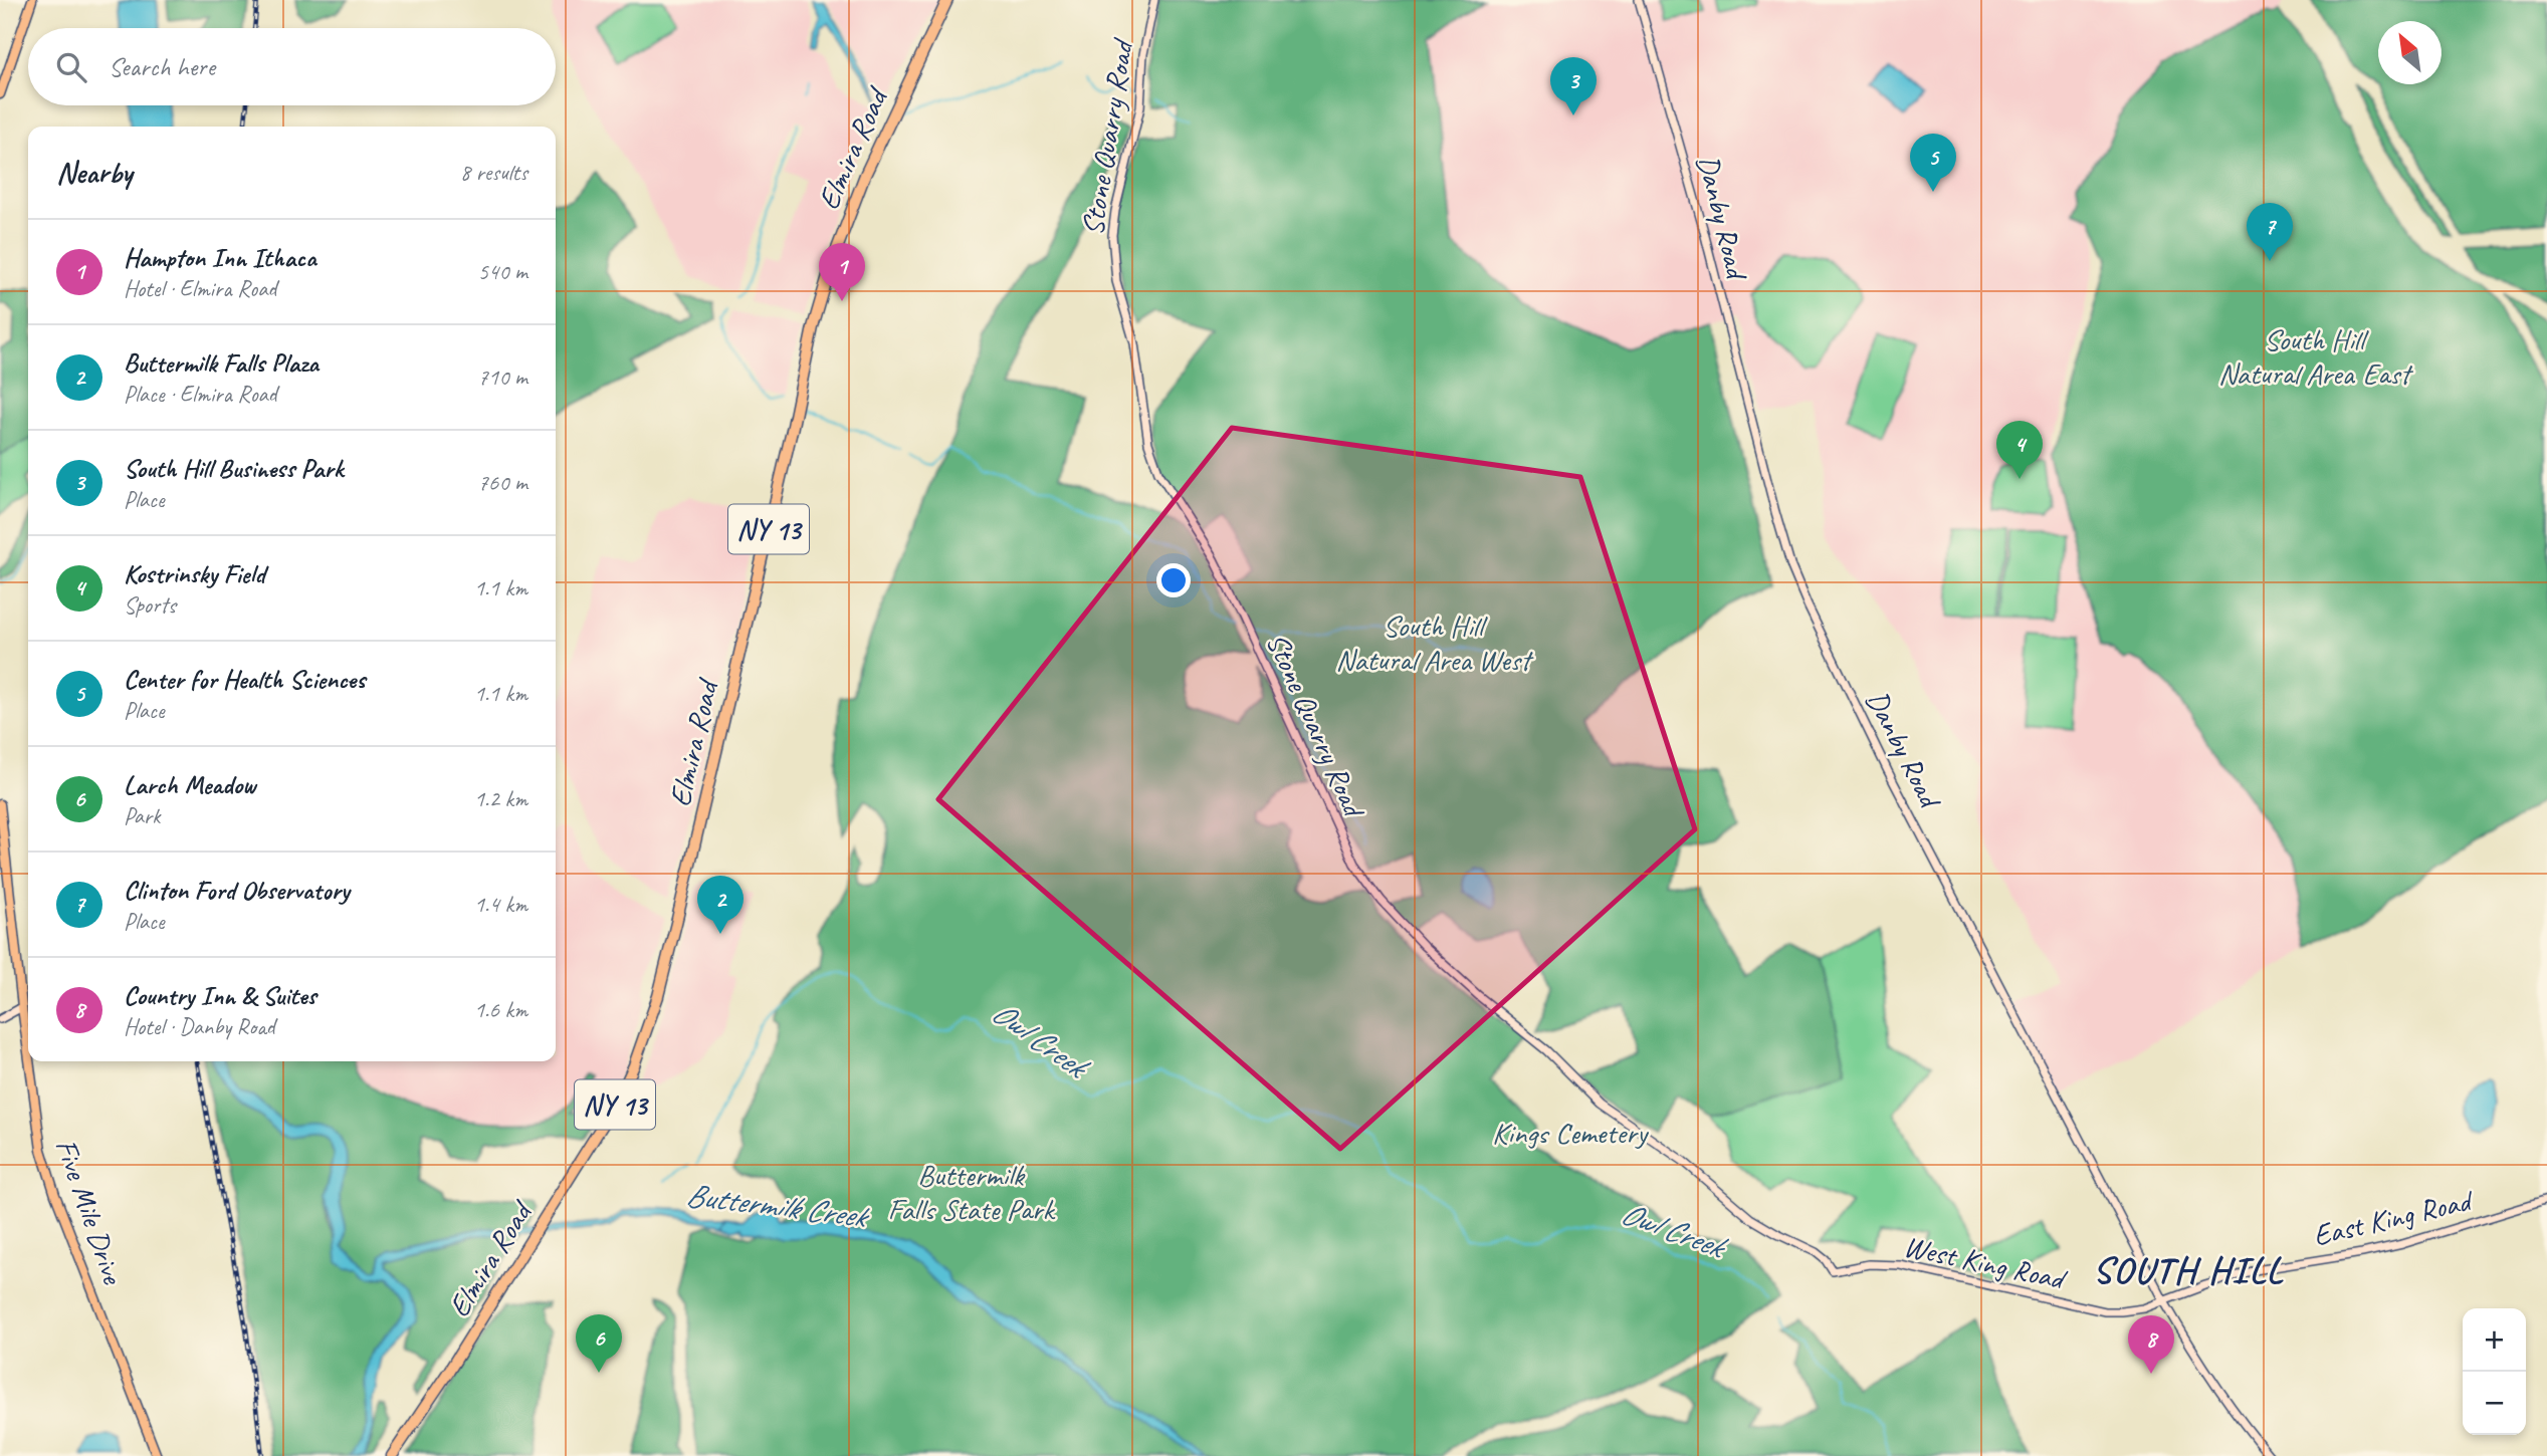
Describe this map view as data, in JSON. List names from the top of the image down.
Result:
{
  "streets": {
    "highway": ["Elmira Road", "NY 13"],
    "main road": ["Five Mile Drive"],
    "street": [
      "Stone Quarry Road",
      "Danby Road",
      "East King Road",
      "West King Road"
    ]
  },
  "crossings": [
    ["Stone Quarry Road", "West King Road"],
    ["Danby Road", "East King Road"],
    ["Danby Road", "West King Road"],
    ["East King Road", "West King Road"]
  ],
  "districts": ["SOUTH HILL"],
  "water": ["Owl Creek", "Buttermilk Creek"],
  "parks": [
    "South Hill Natural Area East",
    "South Hill Natural Area West",
    "Kings Cemetery",
    "Buttermilk Falls State Park"
  ],
  "north": "top left",
  "page": {
    "search": "Search here",
    "pins": [
      "3",
      "5",
      "7",
      "1",
      "4",
      "2",
      "6",
      "8"
    ],
    "heading": ["Nearby", "8 results"],
    "list": [
      {
        "mark": "1",
        "name": "Hampton Inn Ithaca",
        "note": "Hotel · Elmira Road",
        "value": "540 m"
      },
      {
        "mark": "2",
        "name": "Buttermilk Falls Plaza",
        "note": "Place · Elmira Road",
        "value": "710 m"
      },
      {
        "mark": "3",
        "name": "South Hill Business Park",
        "note": "Place",
        "value": "760 m"
      },
      {
        "mark": "4",
        "name": "Kostrinsky Field",
        "note": "Sports",
        "value": "1.1 km"
      },
      {
        "mark": "5",
        "name": "Center for Health Sciences",
        "note": "Place",
        "value": "1.1 km"
      },
      {
        "mark": "6",
        "name": "Larch Meadow",
        "note": "Park",
        "value": "1.2 km"
      },
      {
        "mark": "7",
        "name": "Clinton Ford Observatory",
        "note": "Place",
        "value": "1.4 km"
      },
      {
        "mark": "8",
        "name": "Country Inn & Suites",
        "note": "Hotel · Danby Road",
        "value": "1.6 km"
      }
    ],
    "map_buttons": ["+", "−"]
  }
}
